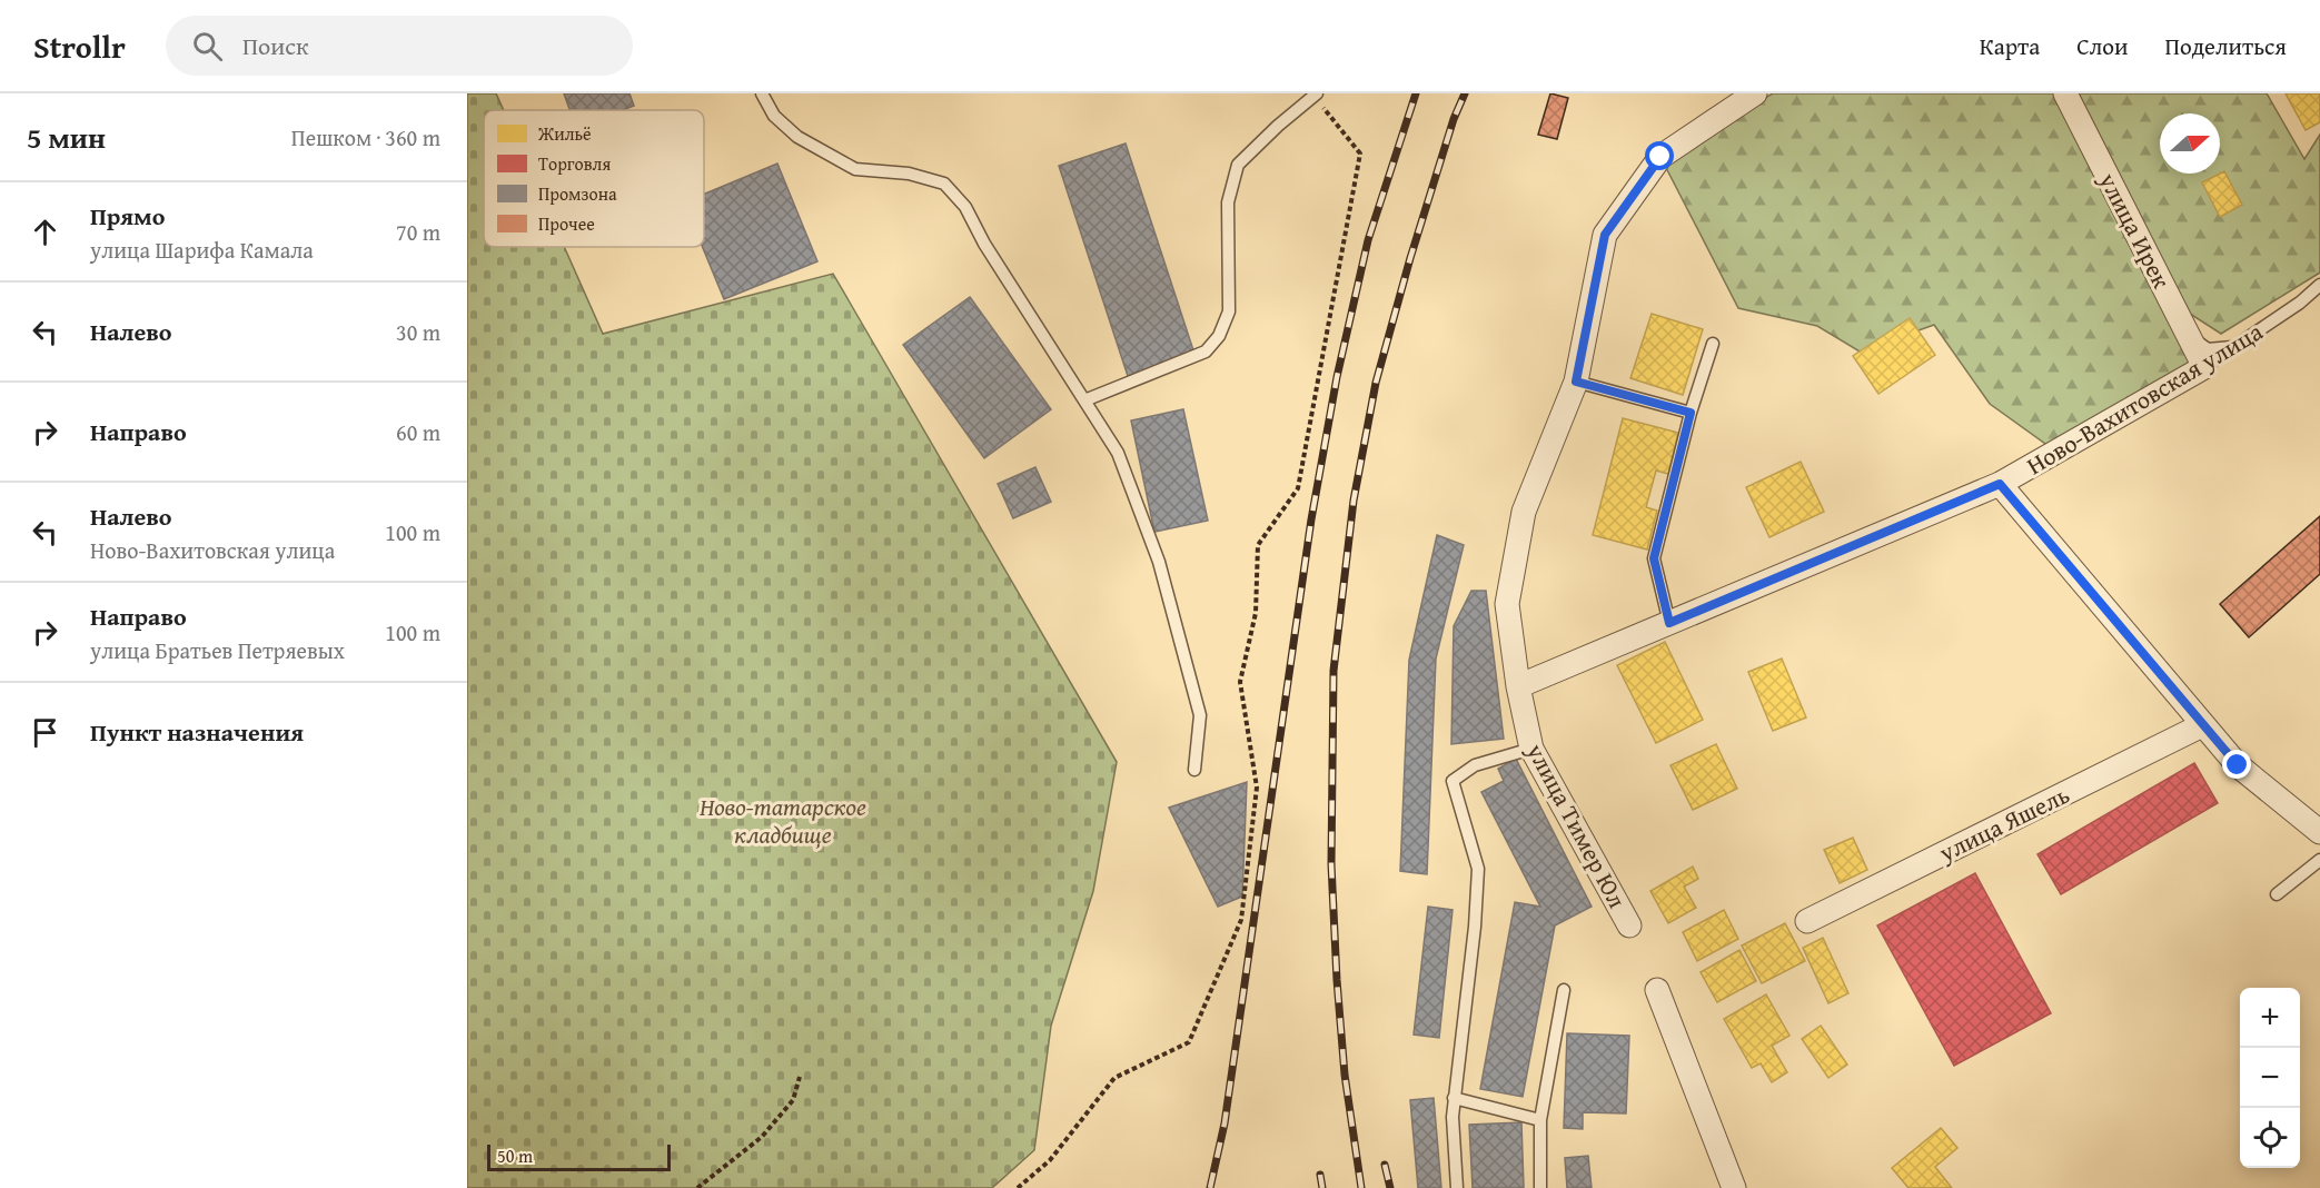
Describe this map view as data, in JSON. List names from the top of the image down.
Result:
{
  "streets": {
    "street": [
      "улица Ирек",
      "Ново-Вахитовская улица",
      "улица Яшель",
      "улица Тимер Юл"
    ]
  },
  "crossings": [
    ["улица Ирек", "Ново-Вахитовская улица"],
    ["Ново-Вахитовская улица", "улица Тимер Юл"]
  ],
  "parks": ["Ново-татарское кладбище"],
  "legend": [
    "Жильё",
    "Торговля",
    "Промзона",
    "Прочее"
  ],
  "scale_bar": "50 m",
  "north": "right",
  "page": {
    "header": "Strollr",
    "search": "Поиск",
    "nav": ["Карта", "Слои", "Поделиться"],
    "heading": ["5 мин", "Пешком · 360 m"],
    "list": [
      ["Прямо", "улица Шарифа Камала", "70 m"],
      ["Налево", "30 m"],
      ["Направо", "60 m"],
      ["Налево", "Ново-Вахитовская улица", "100 m"],
      ["Направо", "улица Братьев Петряевых", "100 m"],
      "Пункт назначения"
    ],
    "map_buttons": ["+", "−"],
    "scale": "50 m"
  }
}
